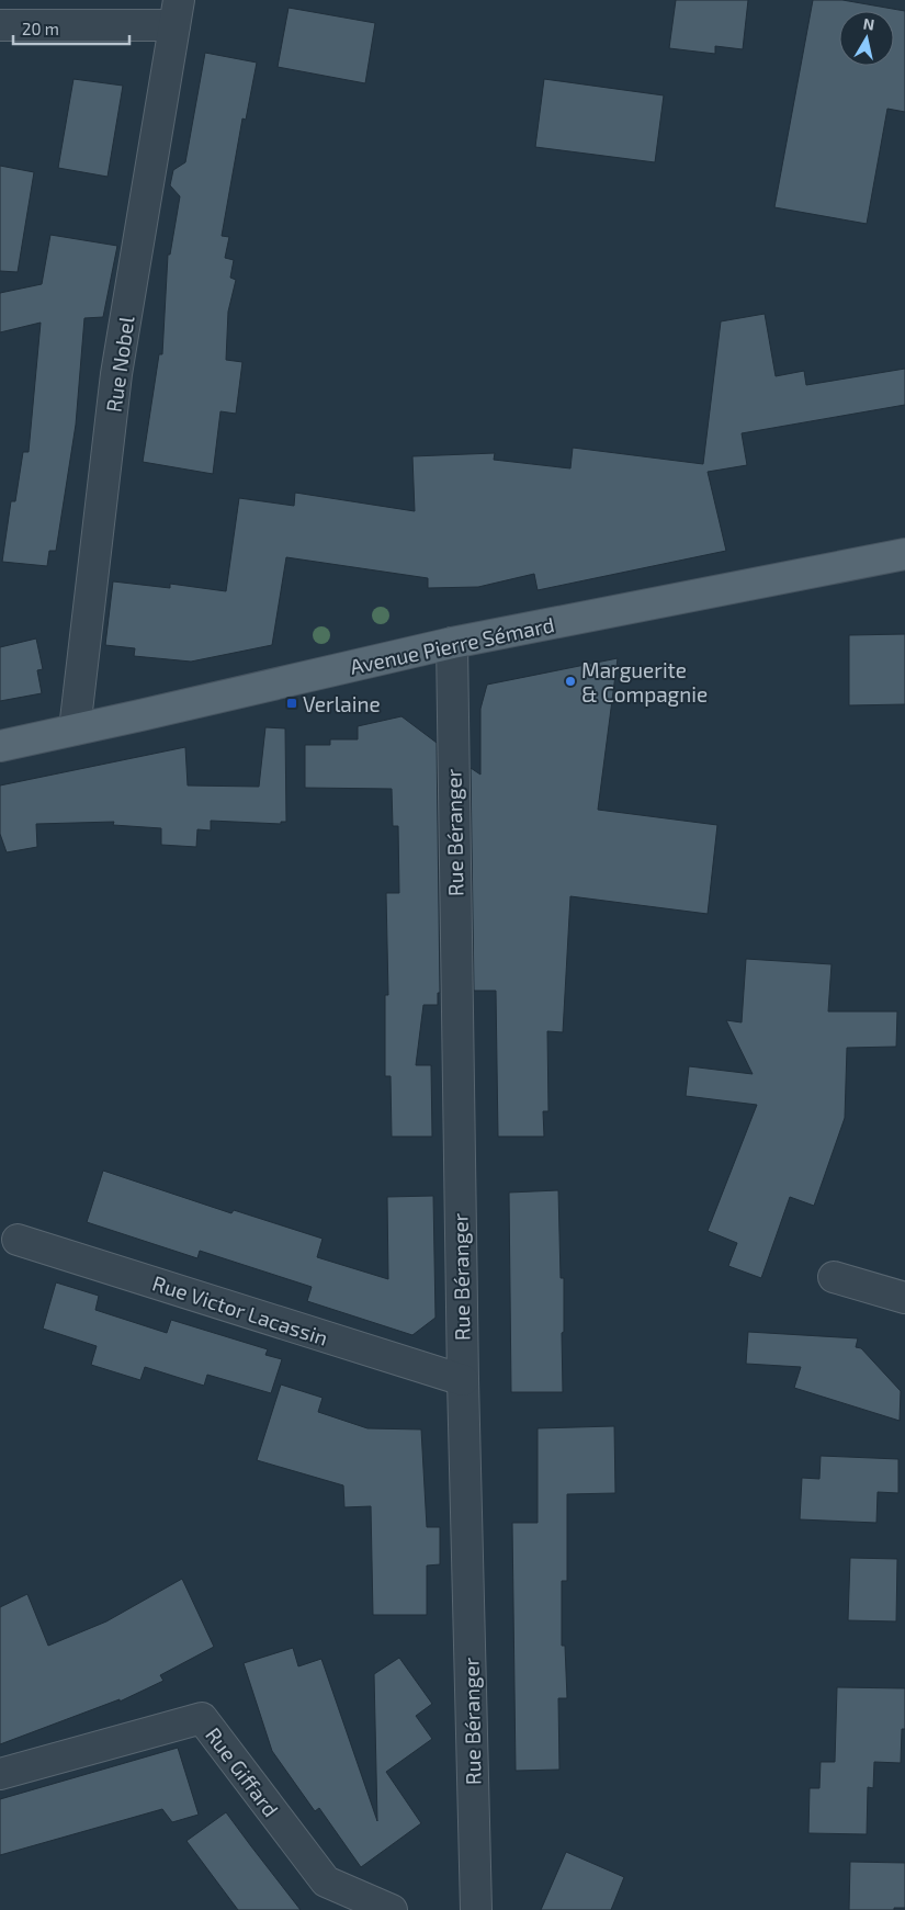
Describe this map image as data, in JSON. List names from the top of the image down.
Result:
{
  "streets": {
    "main road": ["Avenue Pierre Sémard"],
    "street": [
      "Rue Nobel",
      "Rue Béranger",
      "Rue Victor Lacassin",
      "Rue Giffard"
    ]
  },
  "crossings": [
    ["Rue Nobel", "Avenue Pierre Sémard"],
    ["Avenue Pierre Sémard", "Rue Béranger"],
    ["Rue Béranger", "Rue Victor Lacassin"]
  ],
  "places": {
    "other": ["Marguerite & Compagnie"],
    "transit": ["Verlaine"]
  },
  "scale_bar": "20 m",
  "north": "top"
}
